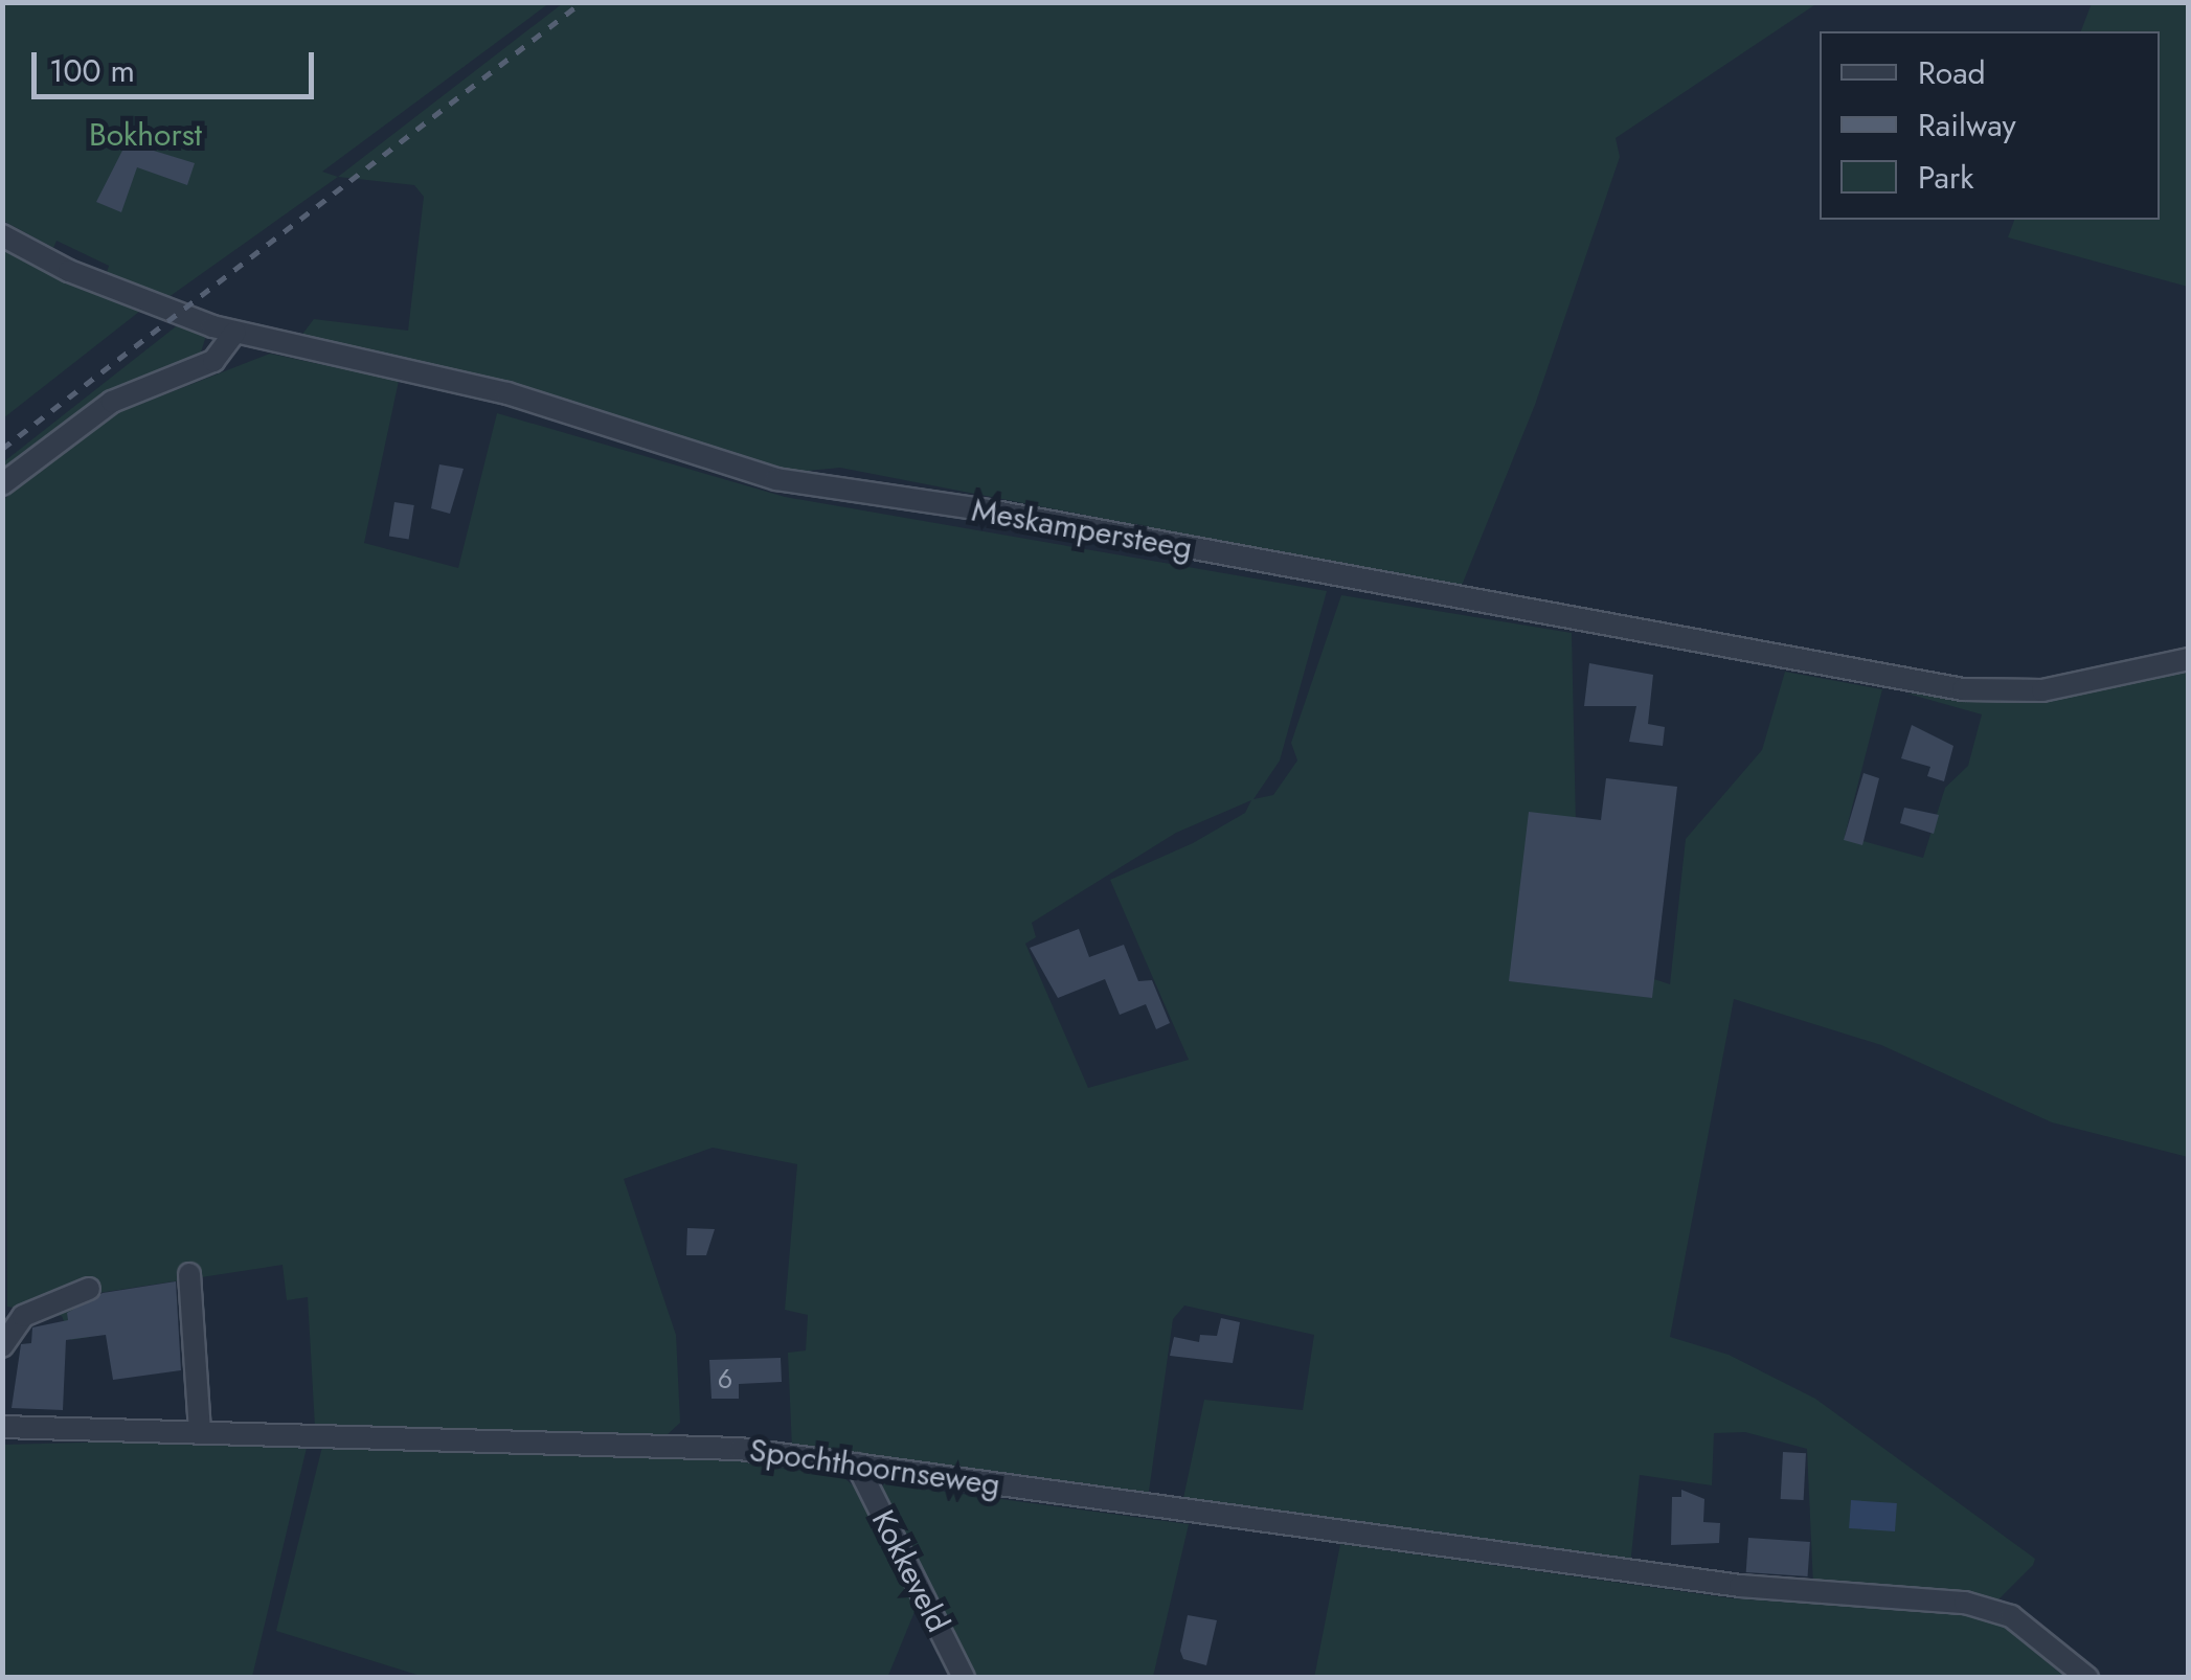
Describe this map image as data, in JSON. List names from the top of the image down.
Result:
{
  "streets": {
    "street": ["Meskampersteeg", "Spochthoornseweg", "Kokkeveld"]
  },
  "crossings": [
    ["Spochthoornseweg", "Kokkeveld"]
  ],
  "parks": ["Bokhorst"],
  "house_numbers": ["6"],
  "legend": ["Road", "Railway", "Park"],
  "scale_bar": "100 m"
}
